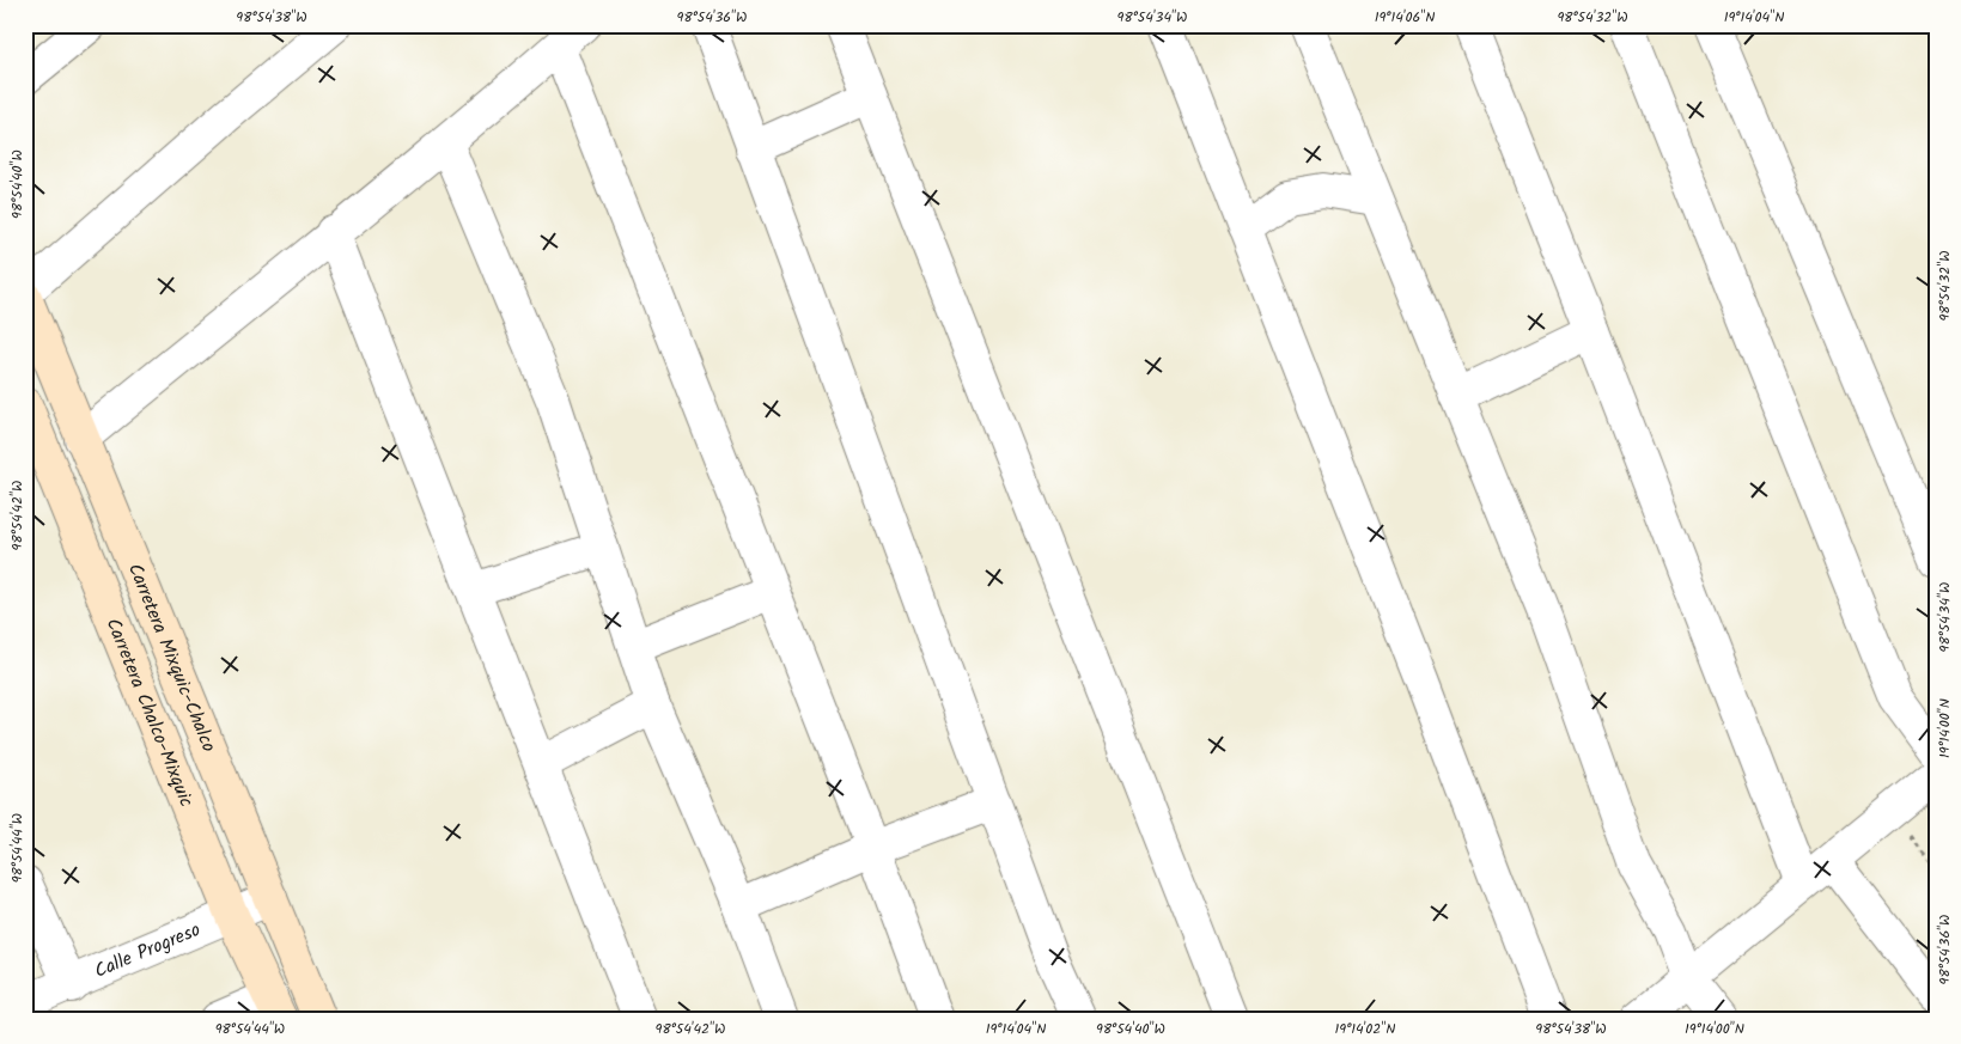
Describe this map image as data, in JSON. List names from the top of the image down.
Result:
{
  "streets": {
    "main road": ["Carretera Mixquic-Chalco", "Carretera Chalco-Mixquic"],
    "street": ["Calle Progreso"]
  },
  "crossings": [
    ["Carretera Mixquic-Chalco", "Calle Progreso"],
    ["Carretera Chalco-Mixquic", "Calle Progreso"]
  ],
  "coordinates": [
    "98°54'38\"W",
    "98°54'36\"W",
    "98°54'34\"W",
    "19°14'06\"N",
    "98°54'32\"W",
    "19°14'04\"N",
    "98°54'40\"W",
    "98°54'42\"W",
    "19°14'00\"N",
    "98°54'44\"W",
    "19°14'02\"N"
  ]
}
